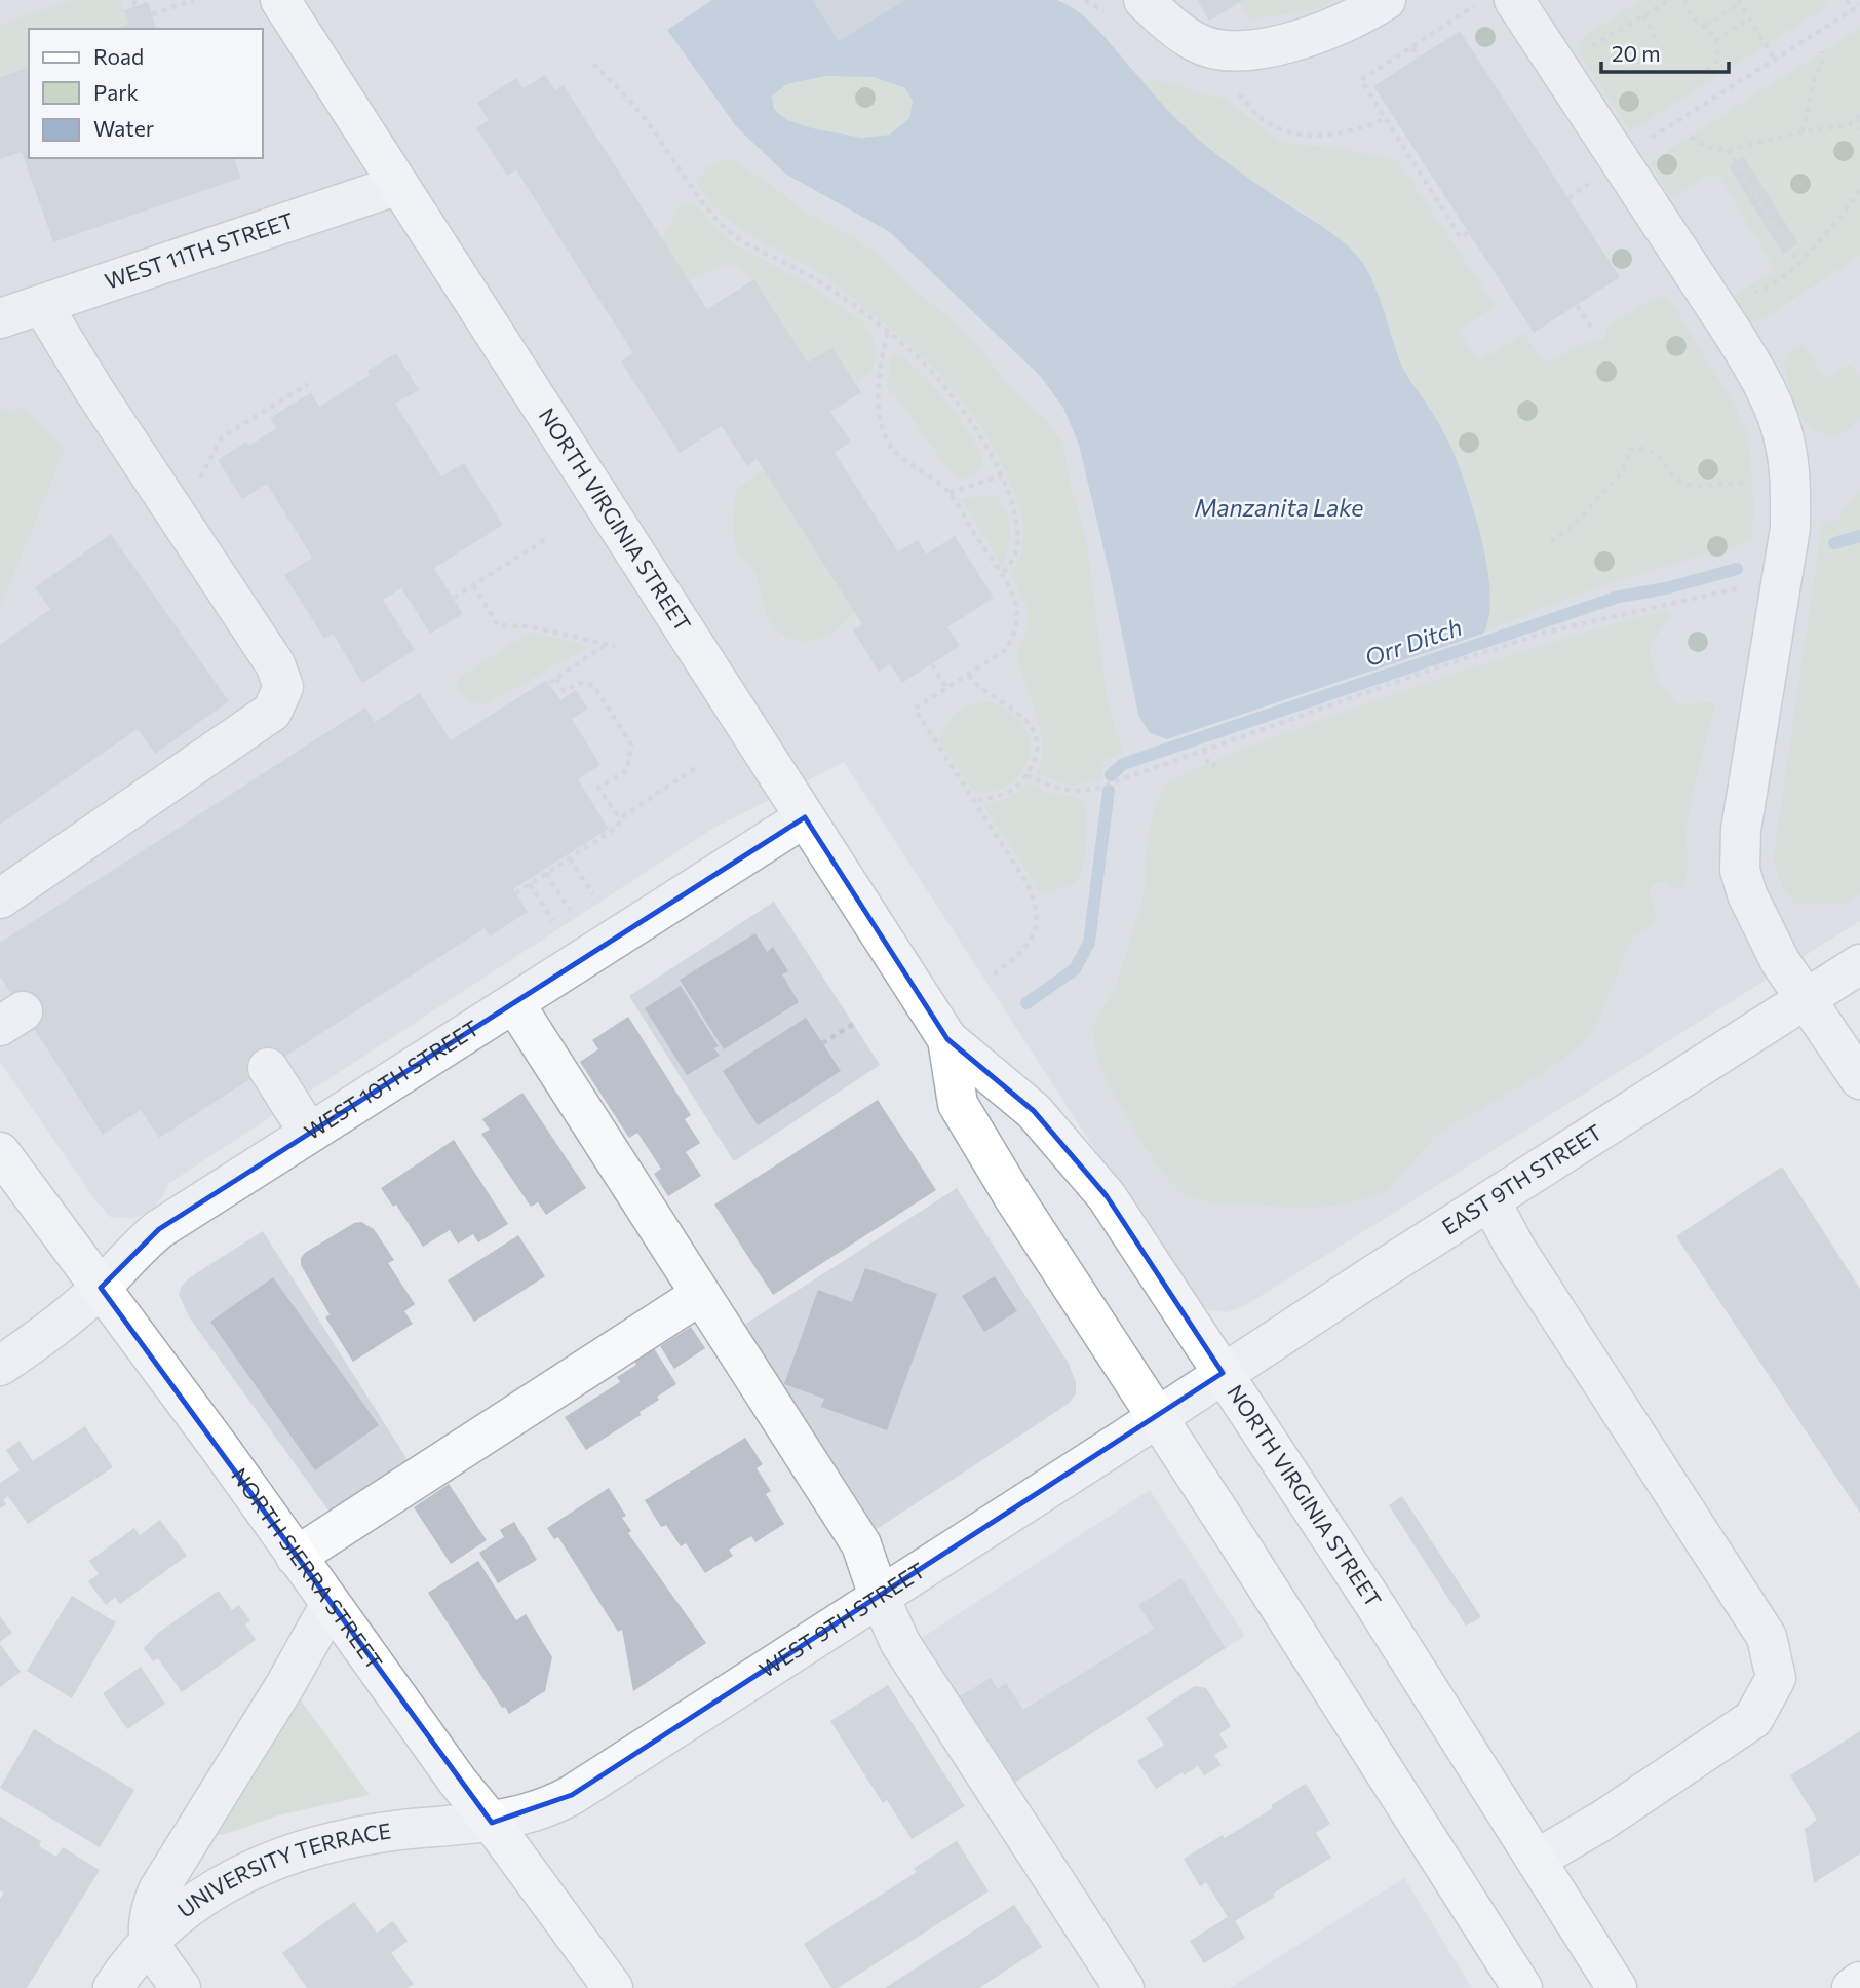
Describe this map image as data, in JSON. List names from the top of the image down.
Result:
{
  "streets": {
    "main road": ["NORTH VIRGINIA STREET", "NORTH SIERRA STREET"],
    "street": [
      "WEST 11TH STREET",
      "WEST 10TH STREET",
      "EAST 9TH STREET",
      "WEST 9TH STREET",
      "UNIVERSITY TERRACE"
    ]
  },
  "crossings": [
    ["WEST 11TH STREET", "NORTH VIRGINIA STREET"],
    ["NORTH VIRGINIA STREET", "WEST 10TH STREET"],
    ["NORTH VIRGINIA STREET", "EAST 9TH STREET"],
    ["NORTH VIRGINIA STREET", "WEST 9TH STREET"],
    ["WEST 10TH STREET", "NORTH SIERRA STREET"],
    ["EAST 9TH STREET", "WEST 9TH STREET"],
    ["NORTH SIERRA STREET", "WEST 9TH STREET"],
    ["NORTH SIERRA STREET", "UNIVERSITY TERRACE"],
    ["WEST 9TH STREET", "UNIVERSITY TERRACE"]
  ],
  "water": ["Manzanita Lake", "Orr Ditch"],
  "legend": ["Road", "Park", "Water"],
  "scale_bar": "20 m"
}
